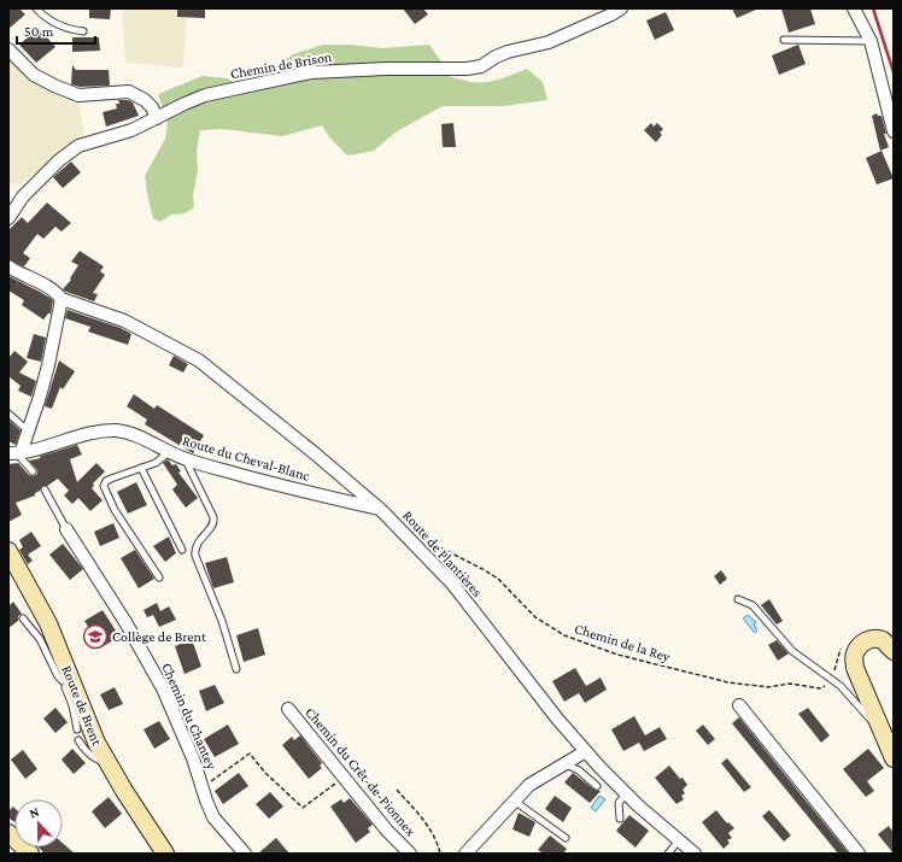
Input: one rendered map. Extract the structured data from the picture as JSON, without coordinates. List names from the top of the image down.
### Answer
{
  "streets": {
    "main road": ["Route de Brent"],
    "street": [
      "Chemin de Brison",
      "Route du Cheval-Blanc",
      "Route de Plantières",
      "Chemin du Chantey",
      "Chemin du Crêt-de-Pionnex"
    ],
    "path": ["Chemin de la Rey"]
  },
  "crossings": [
    ["Route du Cheval-Blanc", "Route de Plantières"]
  ],
  "places": {
    "school or university": ["Collège de Brent"]
  },
  "scale_bar": "50 m",
  "north": "top"
}
